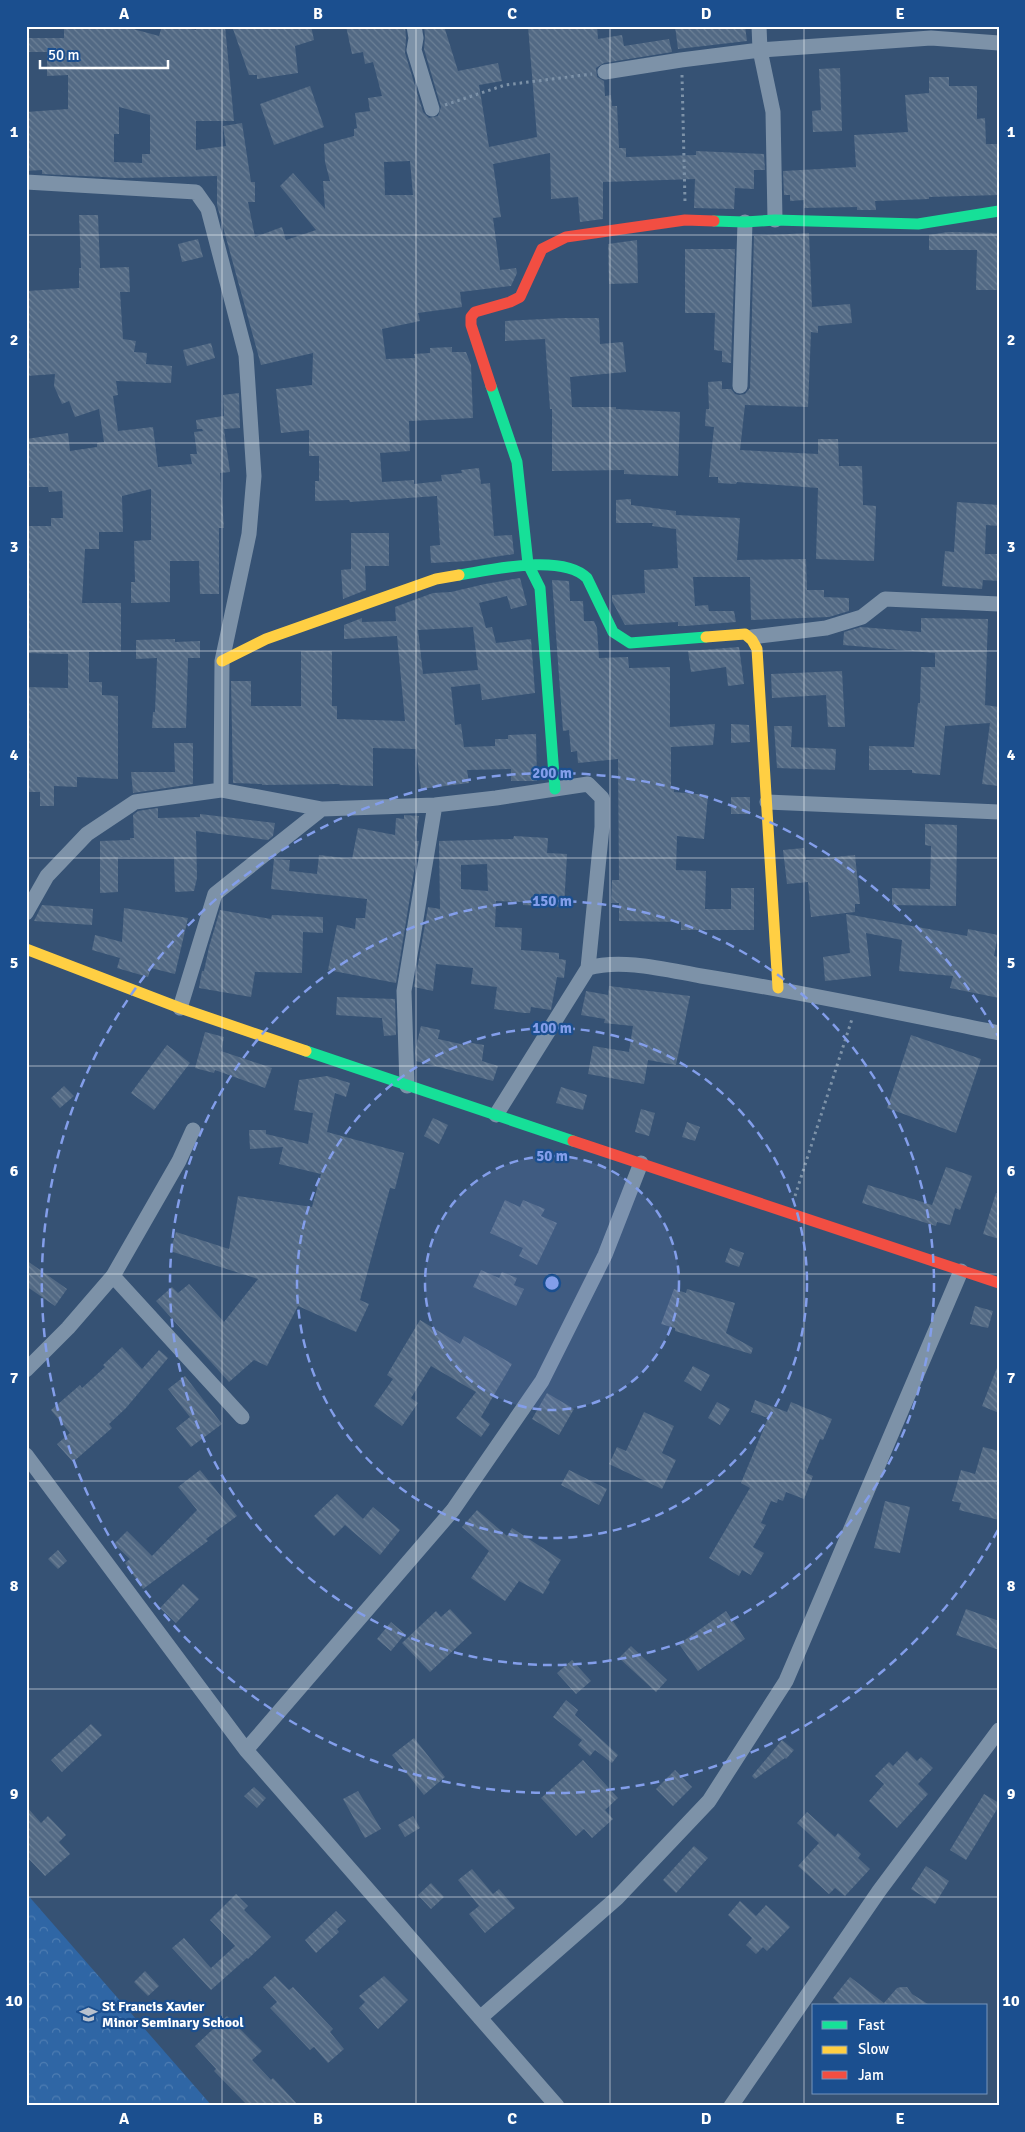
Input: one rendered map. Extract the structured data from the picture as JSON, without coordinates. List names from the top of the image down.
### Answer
{
  "places": {
    "school or university": ["St Francis Xavier Minor Seminary School"]
  },
  "legend": ["Fast", "Slow", "Jam"],
  "scale_bar": "50 m",
  "grid": {
    "columns": [
      "A",
      "B",
      "C",
      "D",
      "E"
    ],
    "rows": [
      "1",
      "2",
      "3",
      "4",
      "5",
      "6",
      "7",
      "8",
      "9",
      "10"
    ]
  },
  "rings": [
    "200 m",
    "150 m",
    "100 m",
    "50 m"
  ]
}
